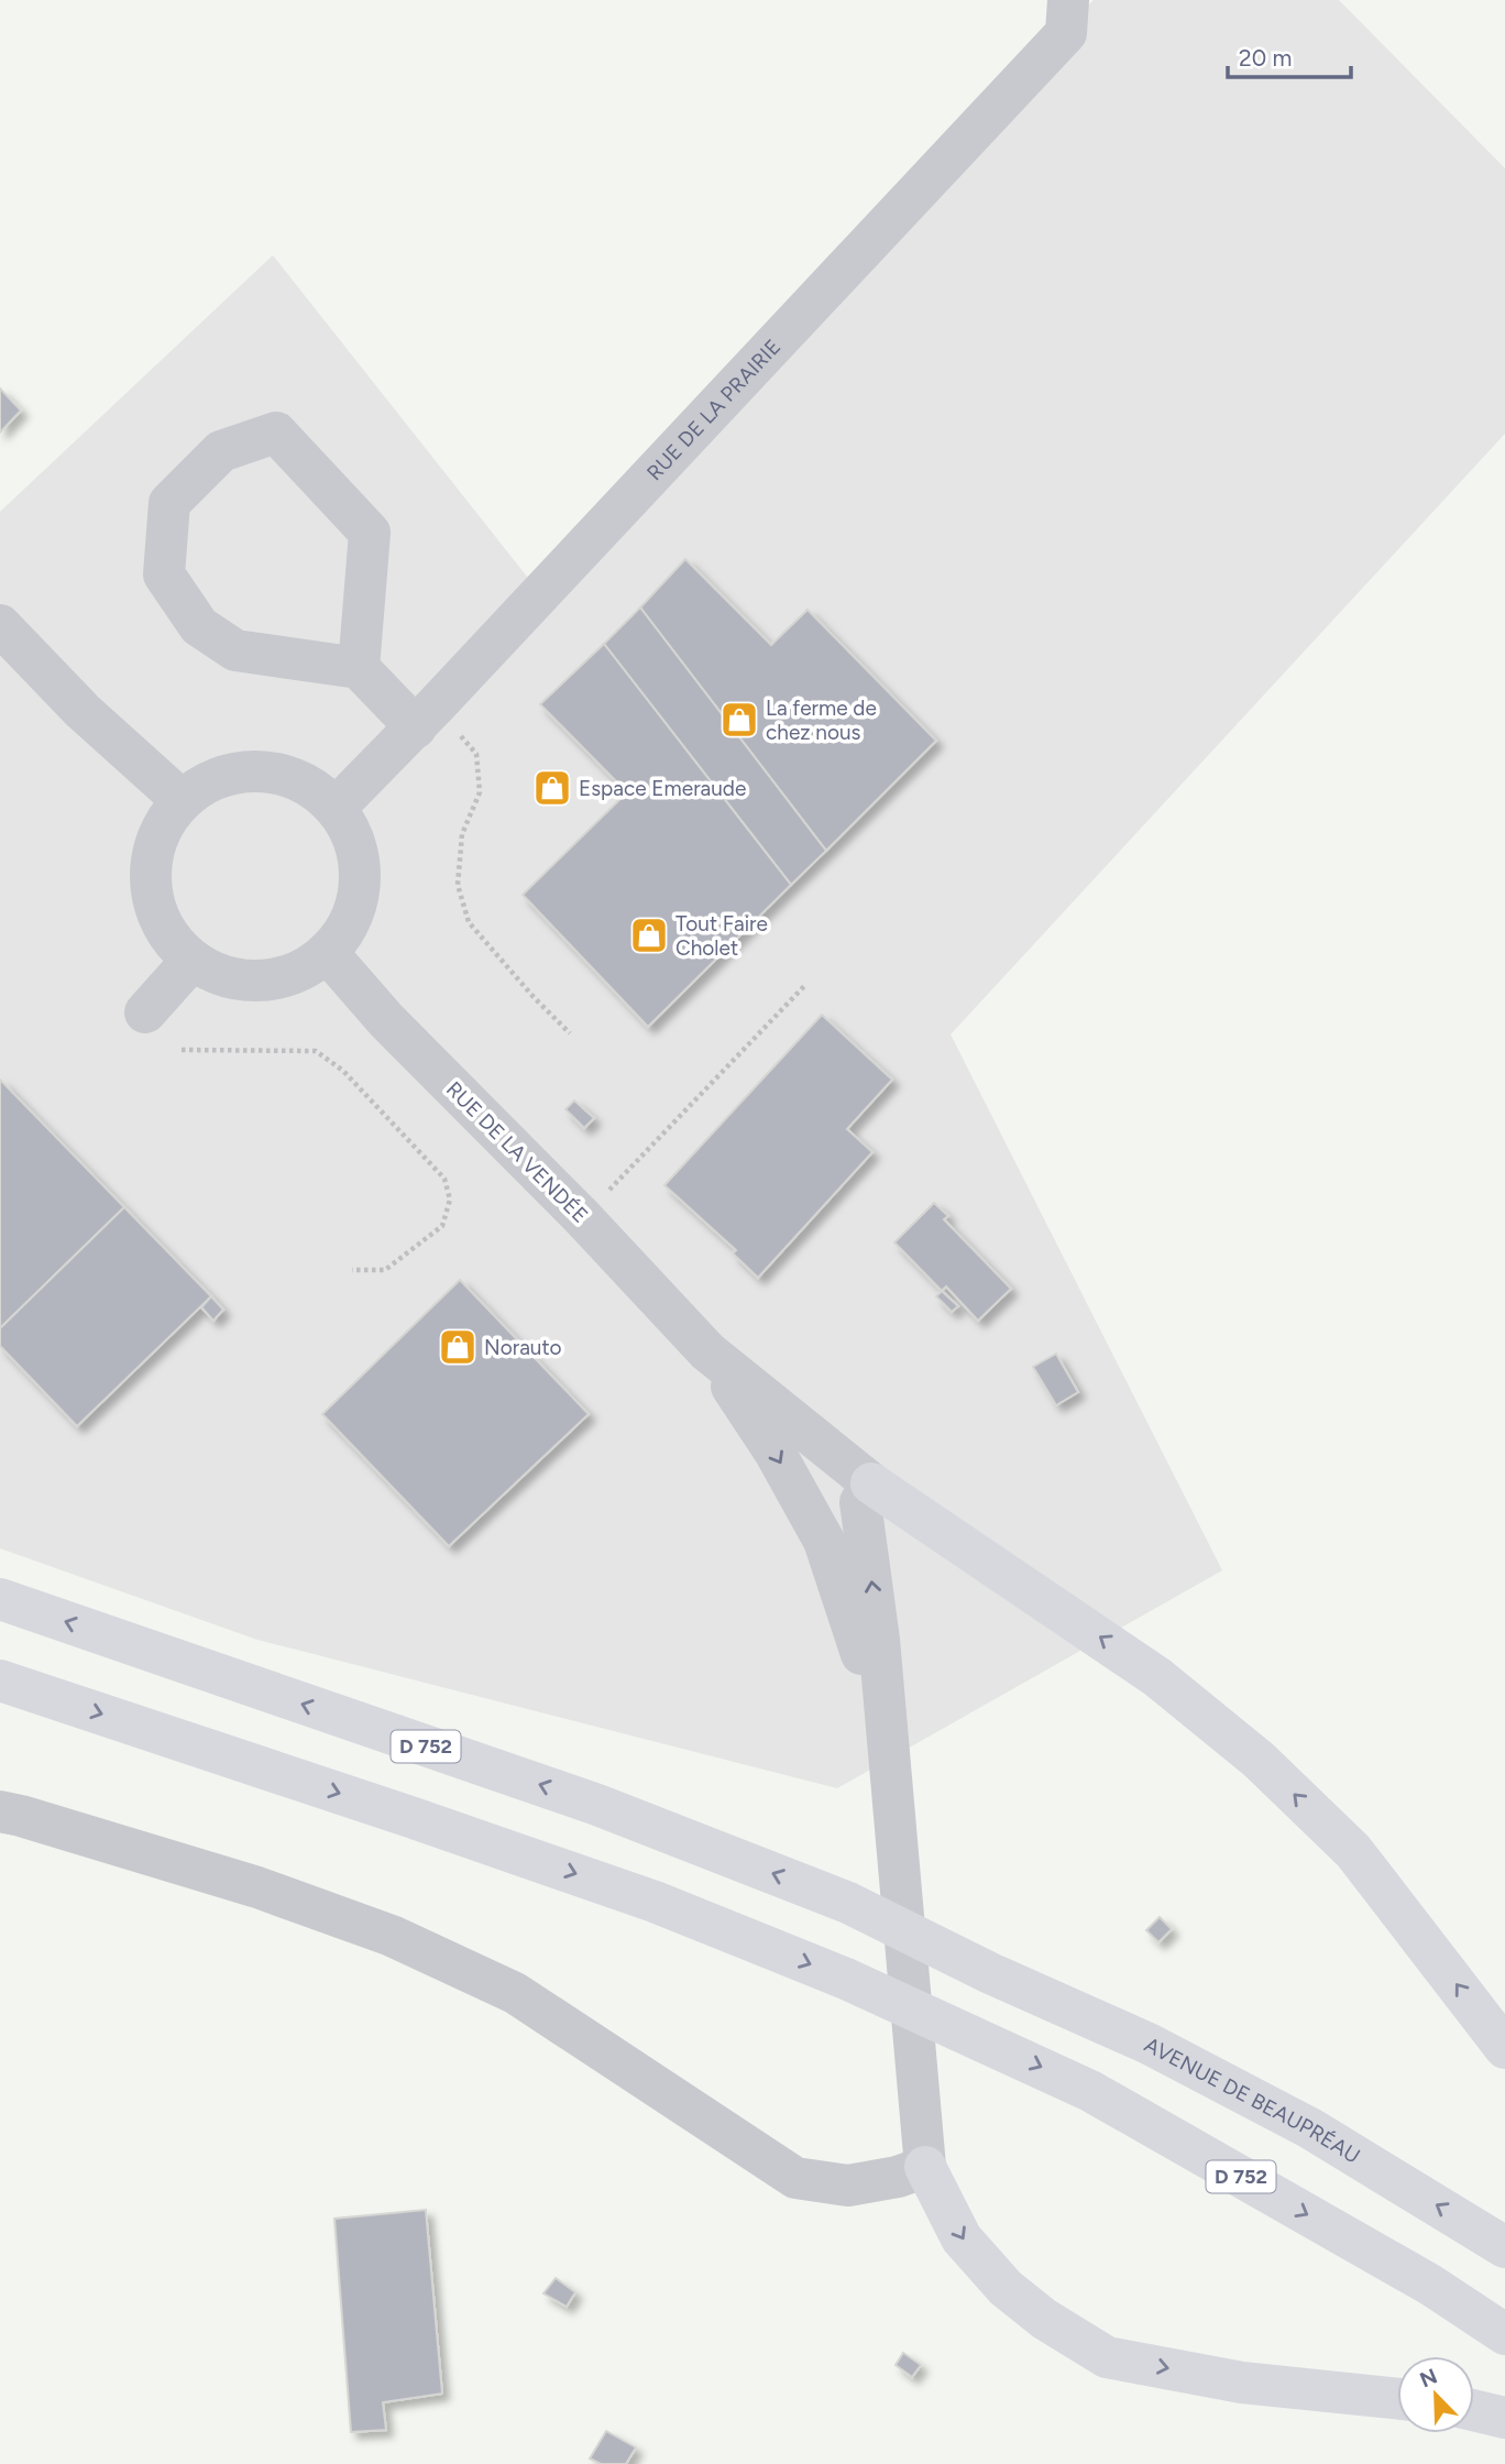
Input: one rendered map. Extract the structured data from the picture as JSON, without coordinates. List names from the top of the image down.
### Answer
{
  "streets": {
    "highway": ["D 752", "AVENUE DE BEAUPRÉAU"],
    "street": ["RUE DE LA PRAIRIE", "RUE DE LA VENDÉE"]
  },
  "crossings": [
    ["RUE DE LA PRAIRIE", "RUE DE LA VENDÉE"]
  ],
  "places": {
    "shop": [
      "La ferme de chez nous",
      "Espace Emeraude",
      "Tout Faire Cholet",
      "Norauto"
    ]
  },
  "scale_bar": "20 m",
  "north": "top left"
}
